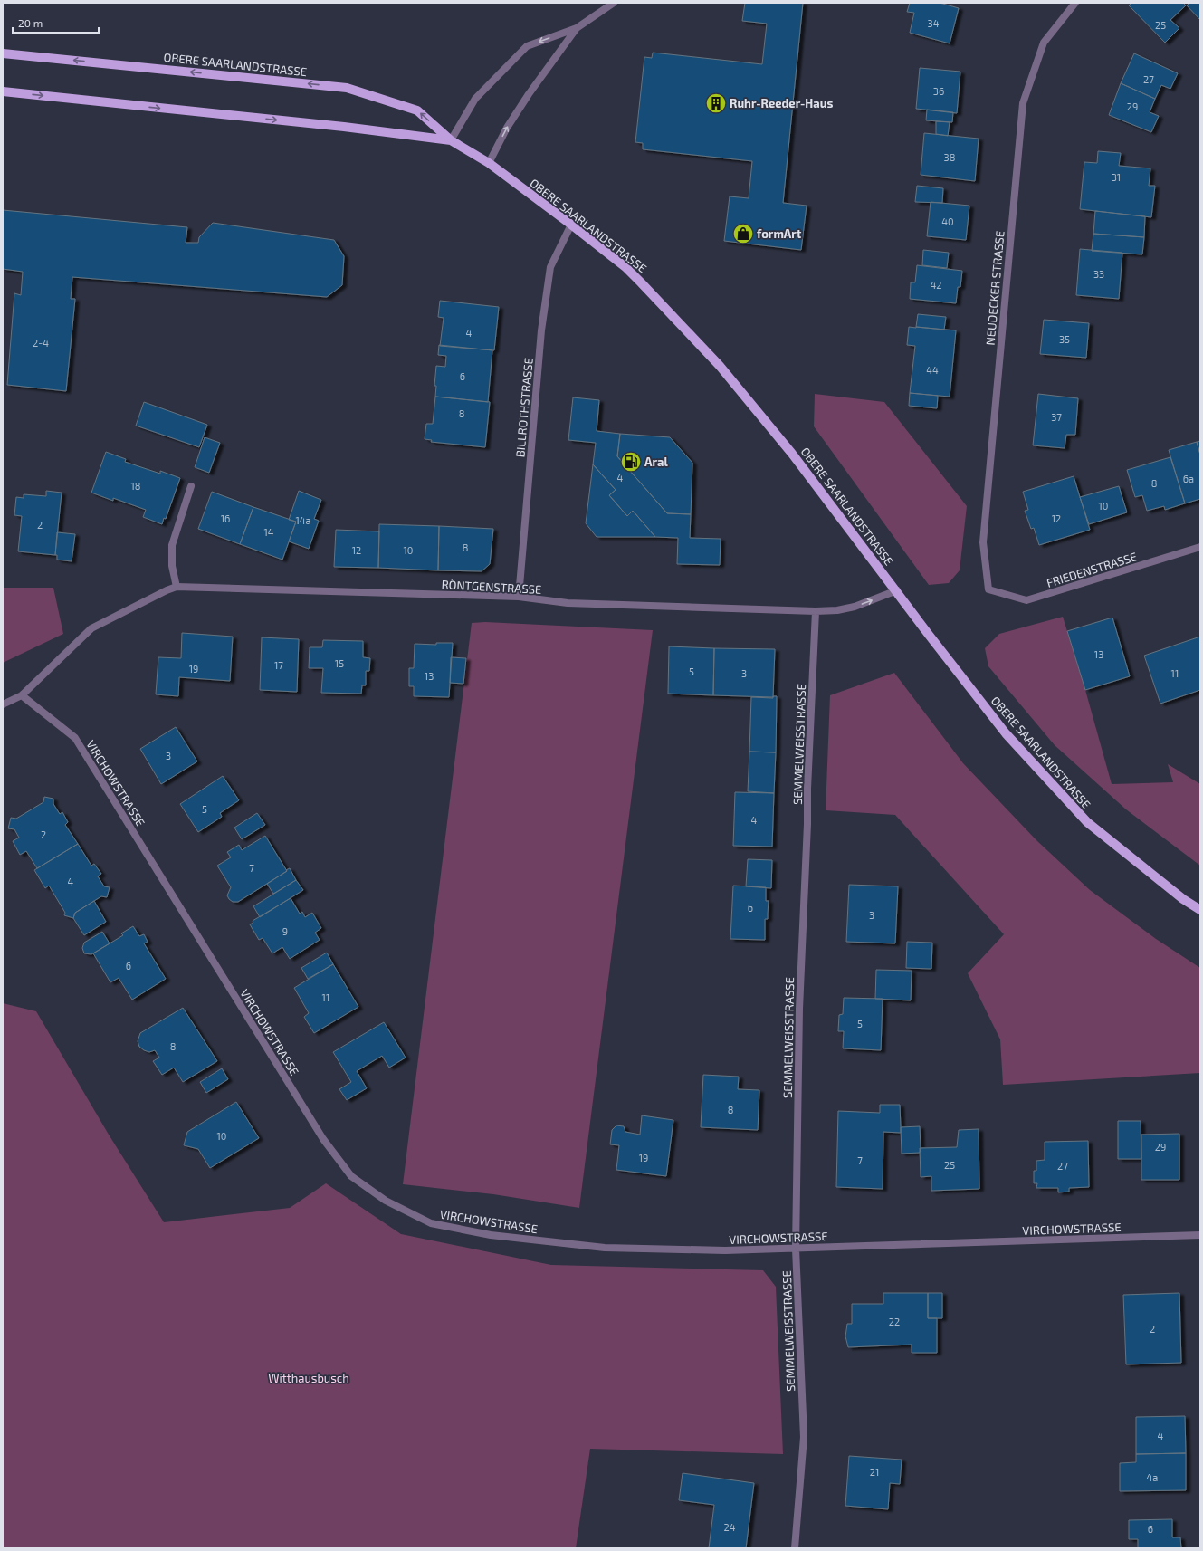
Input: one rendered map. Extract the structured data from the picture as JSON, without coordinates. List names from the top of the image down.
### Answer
{
  "streets": {
    "main road": ["OBERE SAARLANDSTRASSE"],
    "street": [
      "NEUDECKER STRASSE",
      "BILLROTHSTRASSE",
      "FRIEDENSTRASSE",
      "RÖNTGENSTRASSE",
      "SEMMELWEISSTRASSE",
      "VIRCHOWSTRASSE"
    ]
  },
  "crossings": [
    ["OBERE SAARLANDSTRASSE", "BILLROTHSTRASSE"],
    ["NEUDECKER STRASSE", "FRIEDENSTRASSE"],
    ["BILLROTHSTRASSE", "RÖNTGENSTRASSE"],
    ["RÖNTGENSTRASSE", "SEMMELWEISSTRASSE"],
    ["RÖNTGENSTRASSE", "VIRCHOWSTRASSE"],
    ["SEMMELWEISSTRASSE", "VIRCHOWSTRASSE"]
  ],
  "parks": ["Witthausbusch"],
  "places": {
    "building": ["Ruhr-Reeder-Haus"],
    "shop": ["formArt"],
    "fuel station": ["Aral"]
  },
  "house_numbers": [
    "34",
    "25",
    "27",
    "36",
    "29",
    "38",
    "31",
    "40",
    "33",
    "42",
    "4",
    "35",
    "2-4",
    "44",
    "6",
    "8",
    "37",
    "4",
    "6a",
    "8",
    "18",
    "10",
    "16",
    "12",
    "14a",
    "2",
    "14",
    "8",
    "12",
    "10",
    "13",
    "15",
    "17",
    "19",
    "5",
    "3",
    "11",
    "13",
    "3",
    "5",
    "4",
    "2",
    "7",
    "4",
    "6",
    "3",
    "9",
    "6",
    "11",
    "5",
    "8",
    "8",
    "10",
    "29",
    "19",
    "7",
    "25",
    "27",
    "22",
    "2",
    "4",
    "21",
    "4a",
    "24",
    "6"
  ],
  "scale_bar": "20 m"
}
